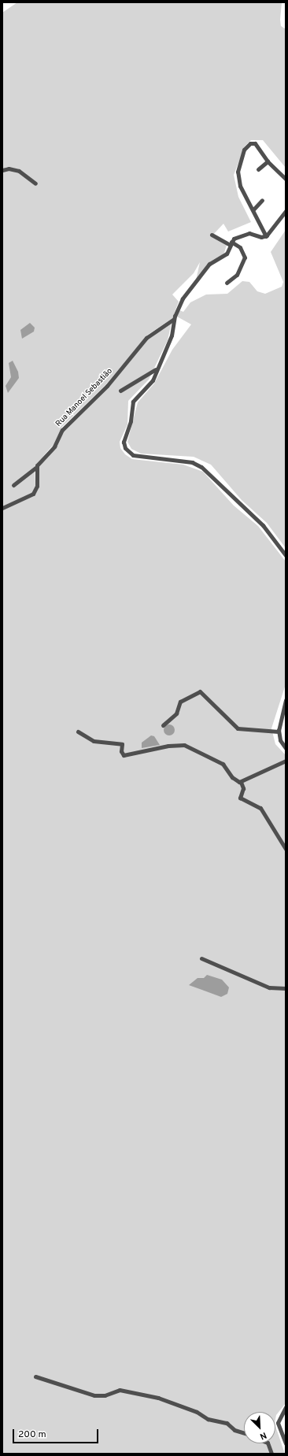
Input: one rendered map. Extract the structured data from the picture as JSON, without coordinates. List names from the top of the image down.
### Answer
{
  "streets": {
    "street": ["Rua Manoel Sebastião"]
  },
  "scale_bar": "200 m",
  "north": "bottom right"
}
